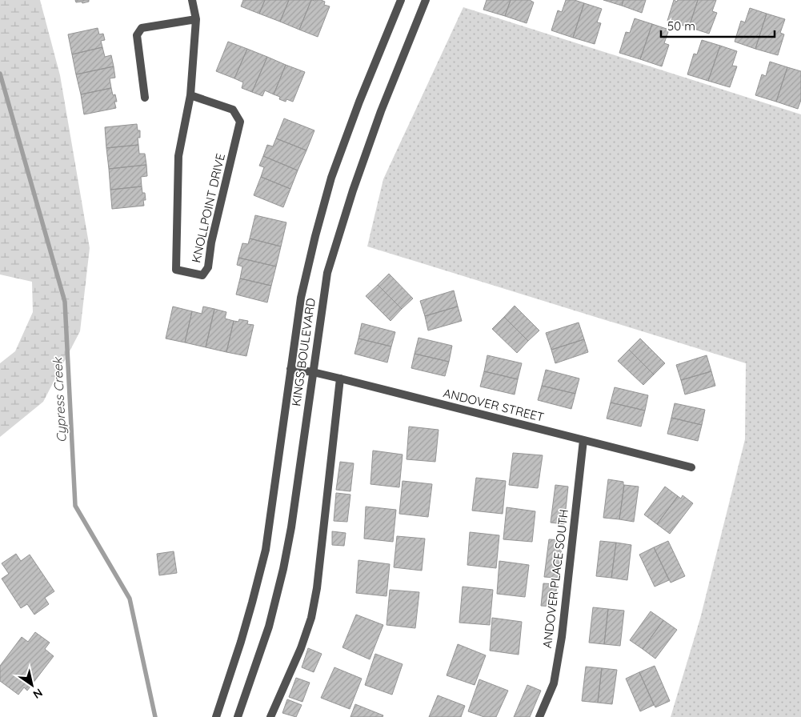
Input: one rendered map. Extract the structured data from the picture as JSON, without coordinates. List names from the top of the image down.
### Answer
{
  "streets": {
    "street": [
      "KNOLLPOINT DRIVE",
      "KINGS BOULEVARD",
      "ANDOVER STREET",
      "ANDOVER PLACE SOUTH"
    ]
  },
  "crossings": [
    ["KINGS BOULEVARD", "ANDOVER STREET"],
    ["ANDOVER STREET", "ANDOVER PLACE SOUTH"]
  ],
  "water": ["Cypress Creek"],
  "scale_bar": "50 m",
  "north": "bottom right"
}
